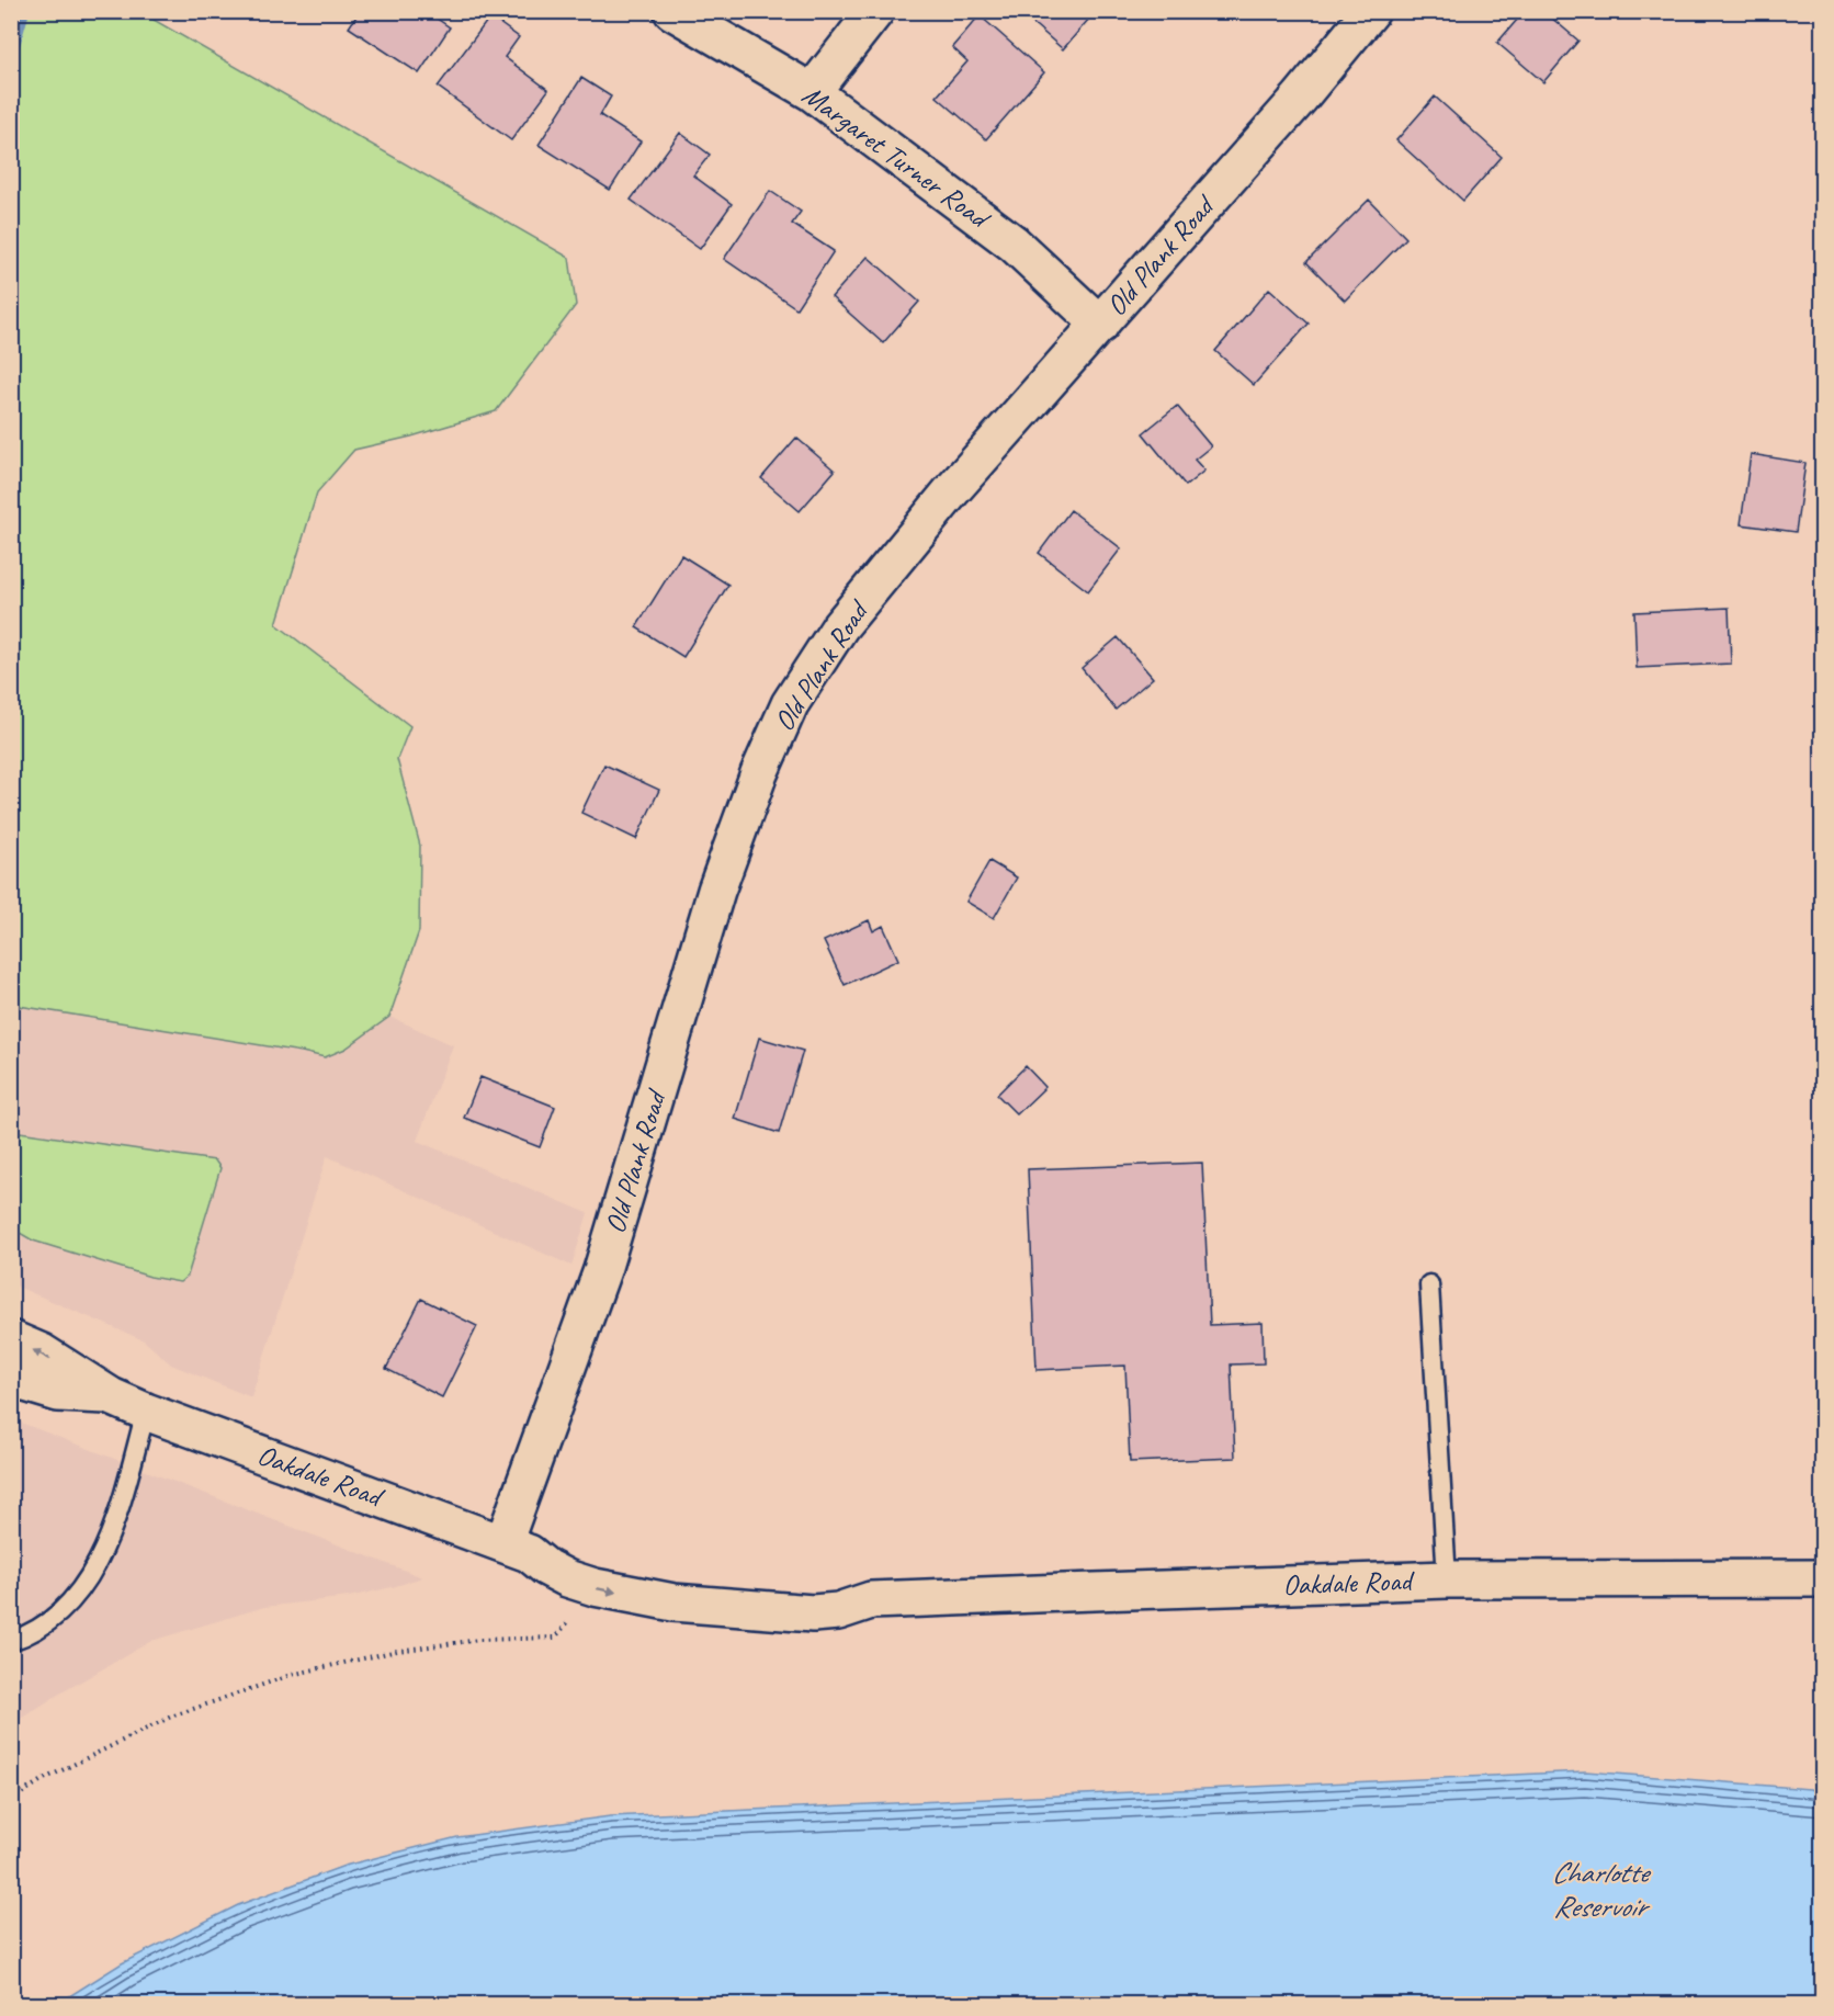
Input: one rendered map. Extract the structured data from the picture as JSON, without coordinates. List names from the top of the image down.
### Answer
{
  "streets": {
    "street": ["Margaret Turner Road", "Old Plank Road", "Oakdale Road"]
  },
  "crossings": [
    ["Margaret Turner Road", "Old Plank Road"],
    ["Old Plank Road", "Oakdale Road"]
  ],
  "water": ["Charlotte Reservoir"]
}
